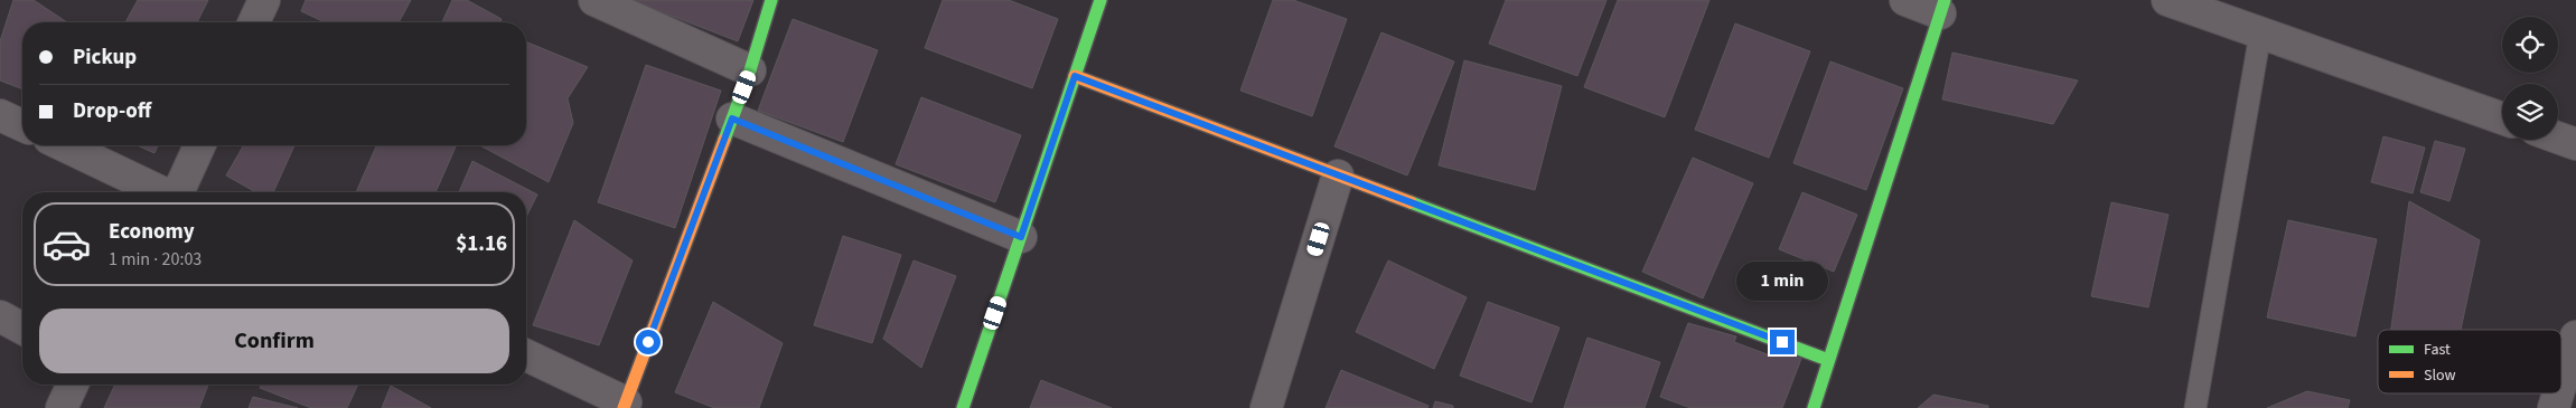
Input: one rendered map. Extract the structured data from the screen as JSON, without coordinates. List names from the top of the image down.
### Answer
{
  "legend": ["Fast", "Slow"],
  "page": {
    "banner": ["Pickup", "Drop-off"],
    "list": [
      {
        "name": "Economy",
        "note": "1 min · 20:03",
        "value": "$1.16"
      }
    ],
    "bubble": "1 min",
    "buttons": "Confirm"
  }
}
